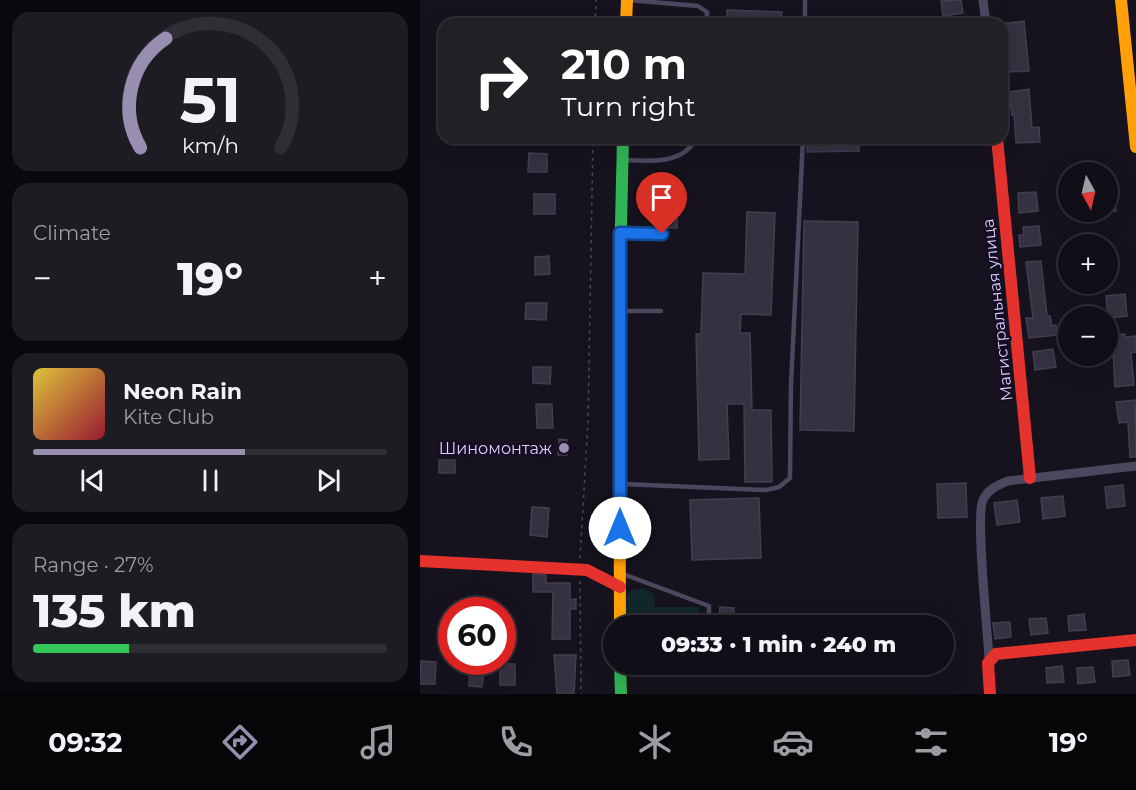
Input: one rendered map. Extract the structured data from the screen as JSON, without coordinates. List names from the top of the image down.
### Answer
{
  "streets": {
    "street": ["Магистральная улица"]
  },
  "places": ["Шиномонтаж"],
  "north": "bottom",
  "page": {
    "turn": ["210 m", "Turn right"],
    "map_buttons": ["+", "−"],
    "tile": [
      "Climate",
      ["Range · 27%", "135 km"]
    ],
    "heat": ["−", "19°", "+"],
    "song": ["Neon Rain", "Kite Club"],
    "limit": "60",
    "trip": "09:33 · 1 min · 240 m",
    "tabs": ["09:32", "19°"],
    "gauge": ["51", "km/h"]
  }
}
